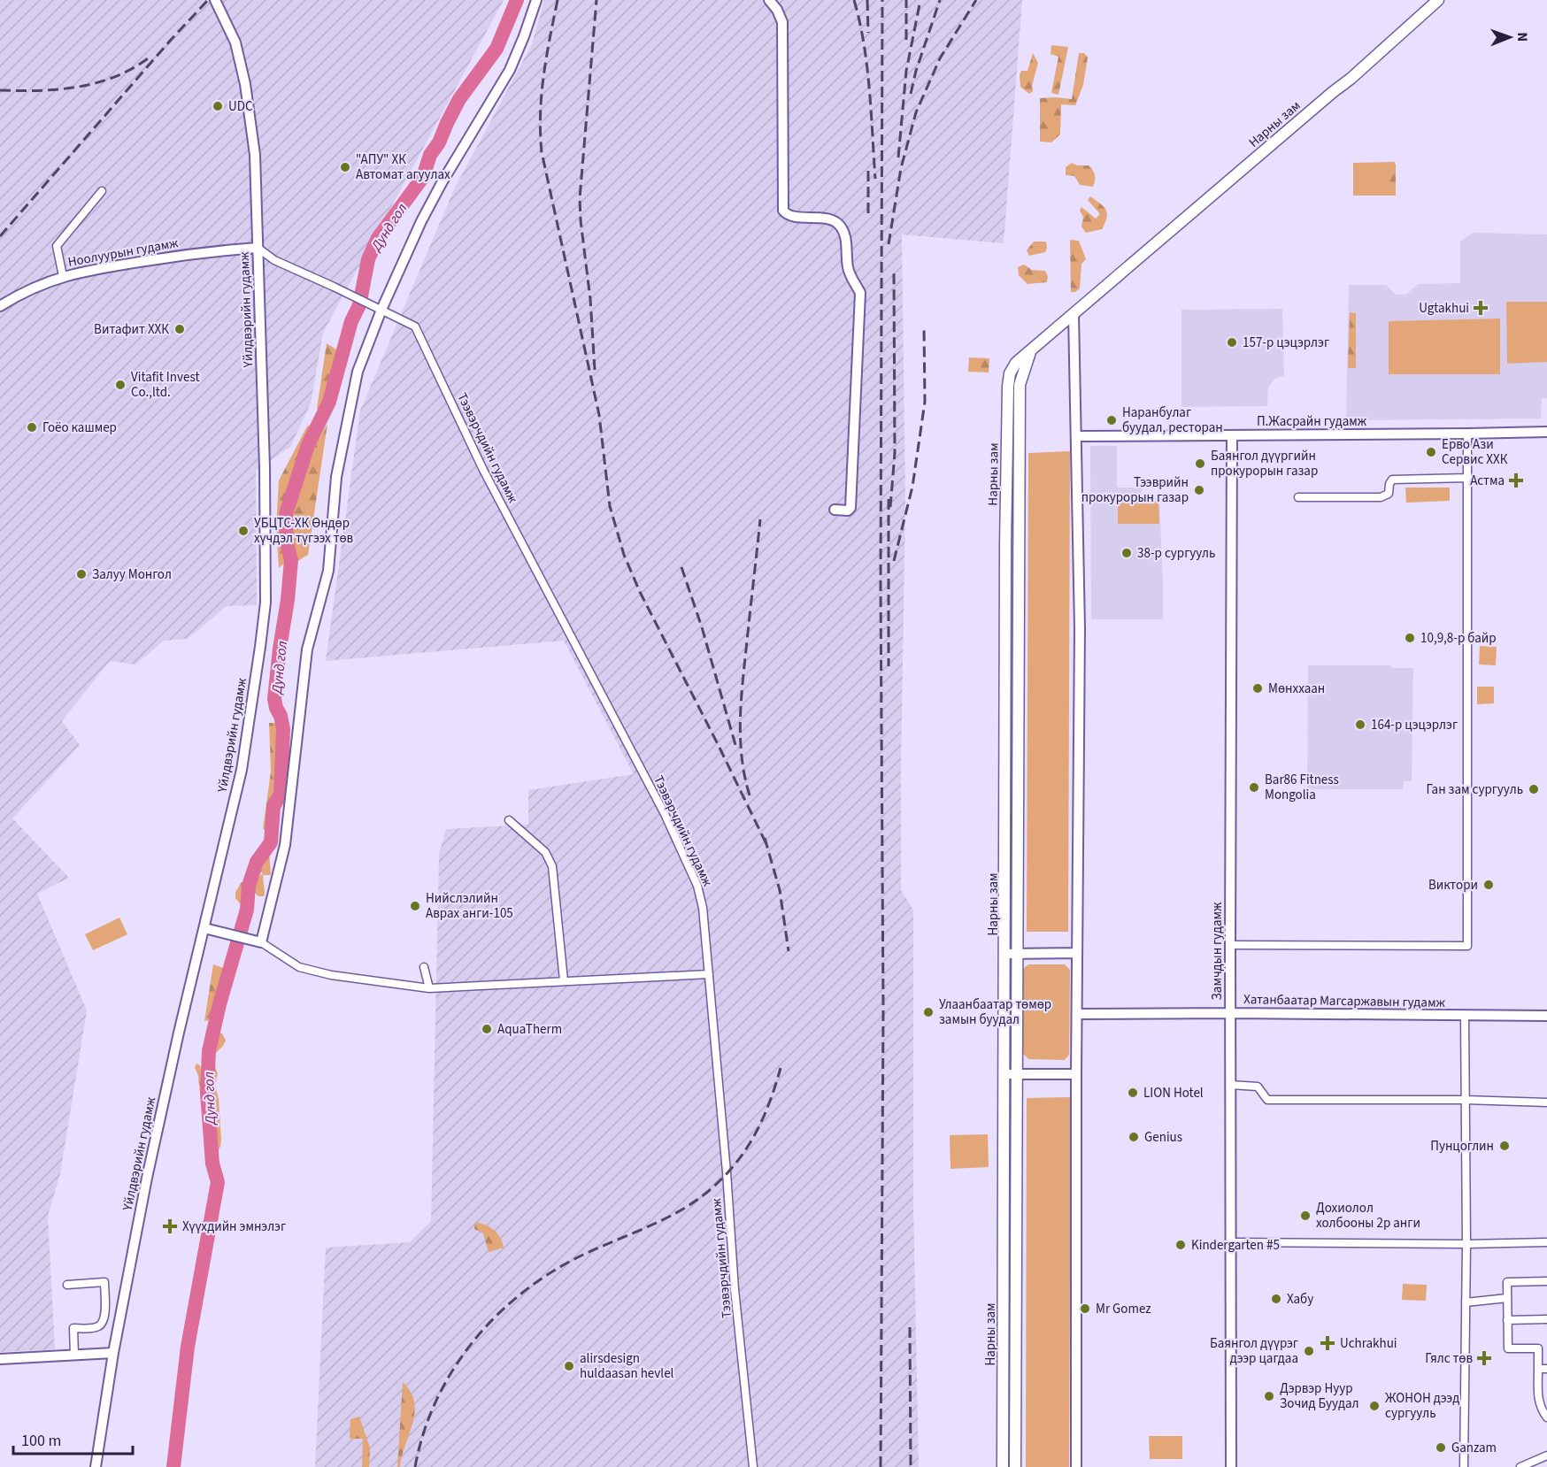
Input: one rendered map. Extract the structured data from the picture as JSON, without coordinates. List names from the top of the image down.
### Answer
{
  "streets": {
    "main road": ["Нарны зам"],
    "street": [
      "Ноолуурын гудамж",
      "Yйлдвэрийн гудамж",
      "П.Жасрайн гудамж",
      "Тээвэрчдийн гудамж",
      "Замчдын гудамж",
      "Хатанбаатар Магсаржавын гудамж"
    ]
  },
  "crossings": [
    ["Ноолуурын гудамж", "Yйлдвэрийн гудамж"],
    ["Ноолуурын гудамж", "Тээвэрчдийн гудамж"],
    ["Yйлдвэрийн гудамж", "Тээвэрчдийн гудамж"],
    ["П.Жасрайн гудамж", "Замчдын гудамж"],
    ["Замчдын гудамж", "Хатанбаатар Магсаржавын гудамж"]
  ],
  "water": ["Дунд гол"],
  "places": {
    "other": [
      "UDC",
      "\"АПУ\" ХК Автомат агуулах",
      "Витафит ХХК",
      "157-р цэцэрлэг",
      "Vitafit Invest Co.,ltd.",
      "Наранбулаг буудал, ресторан",
      "Гоёо кашмер",
      "Ерво Ази Сервис ХХК",
      "Баянгол дүүргийн прокурорын газар",
      "Тээврийн прокурорын газар",
      "УБЦТС-ХК Өндөр хүчдэл түгээх төв",
      "38-р сургууль",
      "Залуу Монгол",
      "10,9,8-р байр",
      "Мөнххаан",
      "164-р цэцэрлэг",
      "Bar86 Fitness Mongolia",
      "Ган зам сургууль",
      "Виктори",
      "Нийслэлийн Аврах анги-105",
      "Улаанбаатар төмөр замын буудал",
      "AquaTherm",
      "LION Hotel",
      "Genius",
      "Пунцоглин",
      "Дохиолол холбооны 2р анги",
      "Kindergarten #5",
      "Хабу",
      "Mr Gomez",
      "Баянгол дүүрэг дээр цагдаа",
      "alirsdesign huldaasan hevlel",
      "Дэрвэр Нуур Зочид Буудал",
      "ЖОНОН дээд сургууль",
      "Ganzam"
    ],
    "health": [
      "Ugtakhui",
      "Астма",
      "Хүүхдийн эмнэлэг",
      "Uchrakhui",
      "Гялс төв"
    ]
  },
  "scale_bar": "100 m",
  "north": "right"
}
